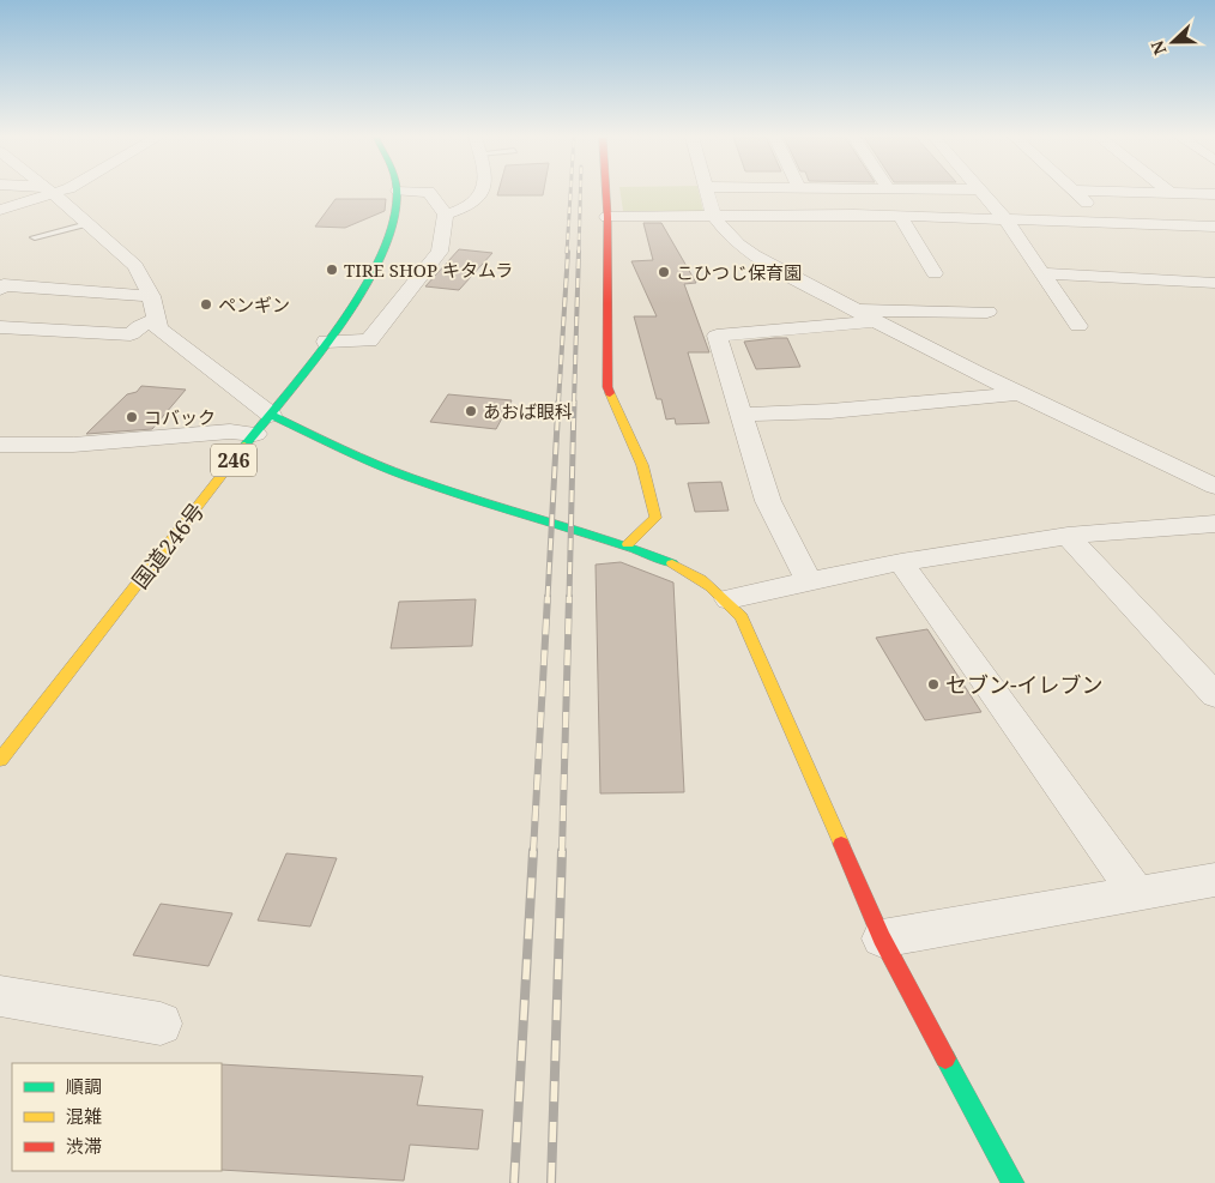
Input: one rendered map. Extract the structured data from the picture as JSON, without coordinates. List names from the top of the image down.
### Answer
{
  "streets": {
    "main road": ["246", "国道246号"]
  },
  "places": [
    "TIRE SHOP キタムラ",
    "こひつじ保育園",
    "ペンギン",
    "あおば眼科",
    "コバック",
    "セブン-イレブン"
  ],
  "legend": ["順調", "混雑", "渋滞"],
  "north": "left"
}
